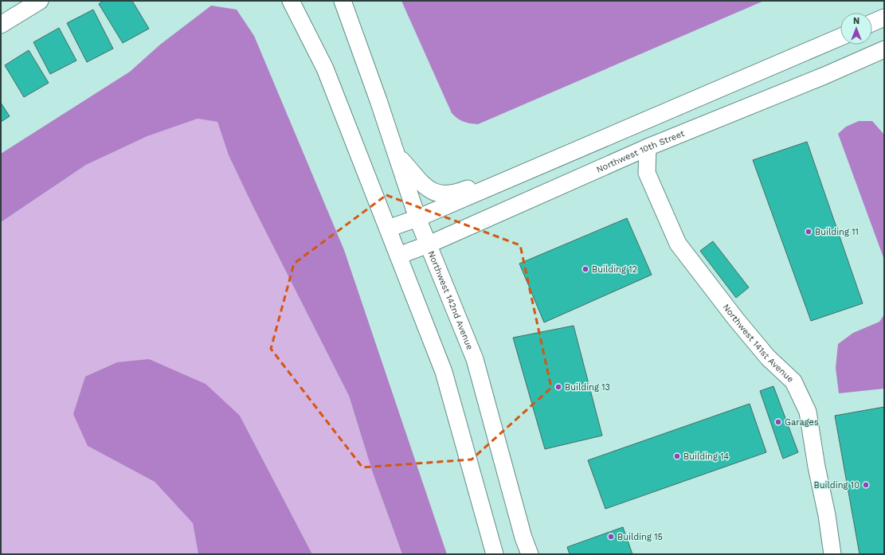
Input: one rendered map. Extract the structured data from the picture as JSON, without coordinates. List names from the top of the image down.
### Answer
{
  "streets": {
    "street": ["Northwest 10th Street", "Northwest 142nd Avenue", "Northwest 141st Avenue"]
  },
  "crossings": [
    ["Northwest 10th Street", "Northwest 142nd Avenue"],
    ["Northwest 10th Street", "Northwest 141st Avenue"]
  ],
  "places": [
    "Building 11",
    "Building 12",
    "Building 13",
    "Garages",
    "Building 14",
    "Building 10",
    "Building 15"
  ],
  "north": "top"
}
